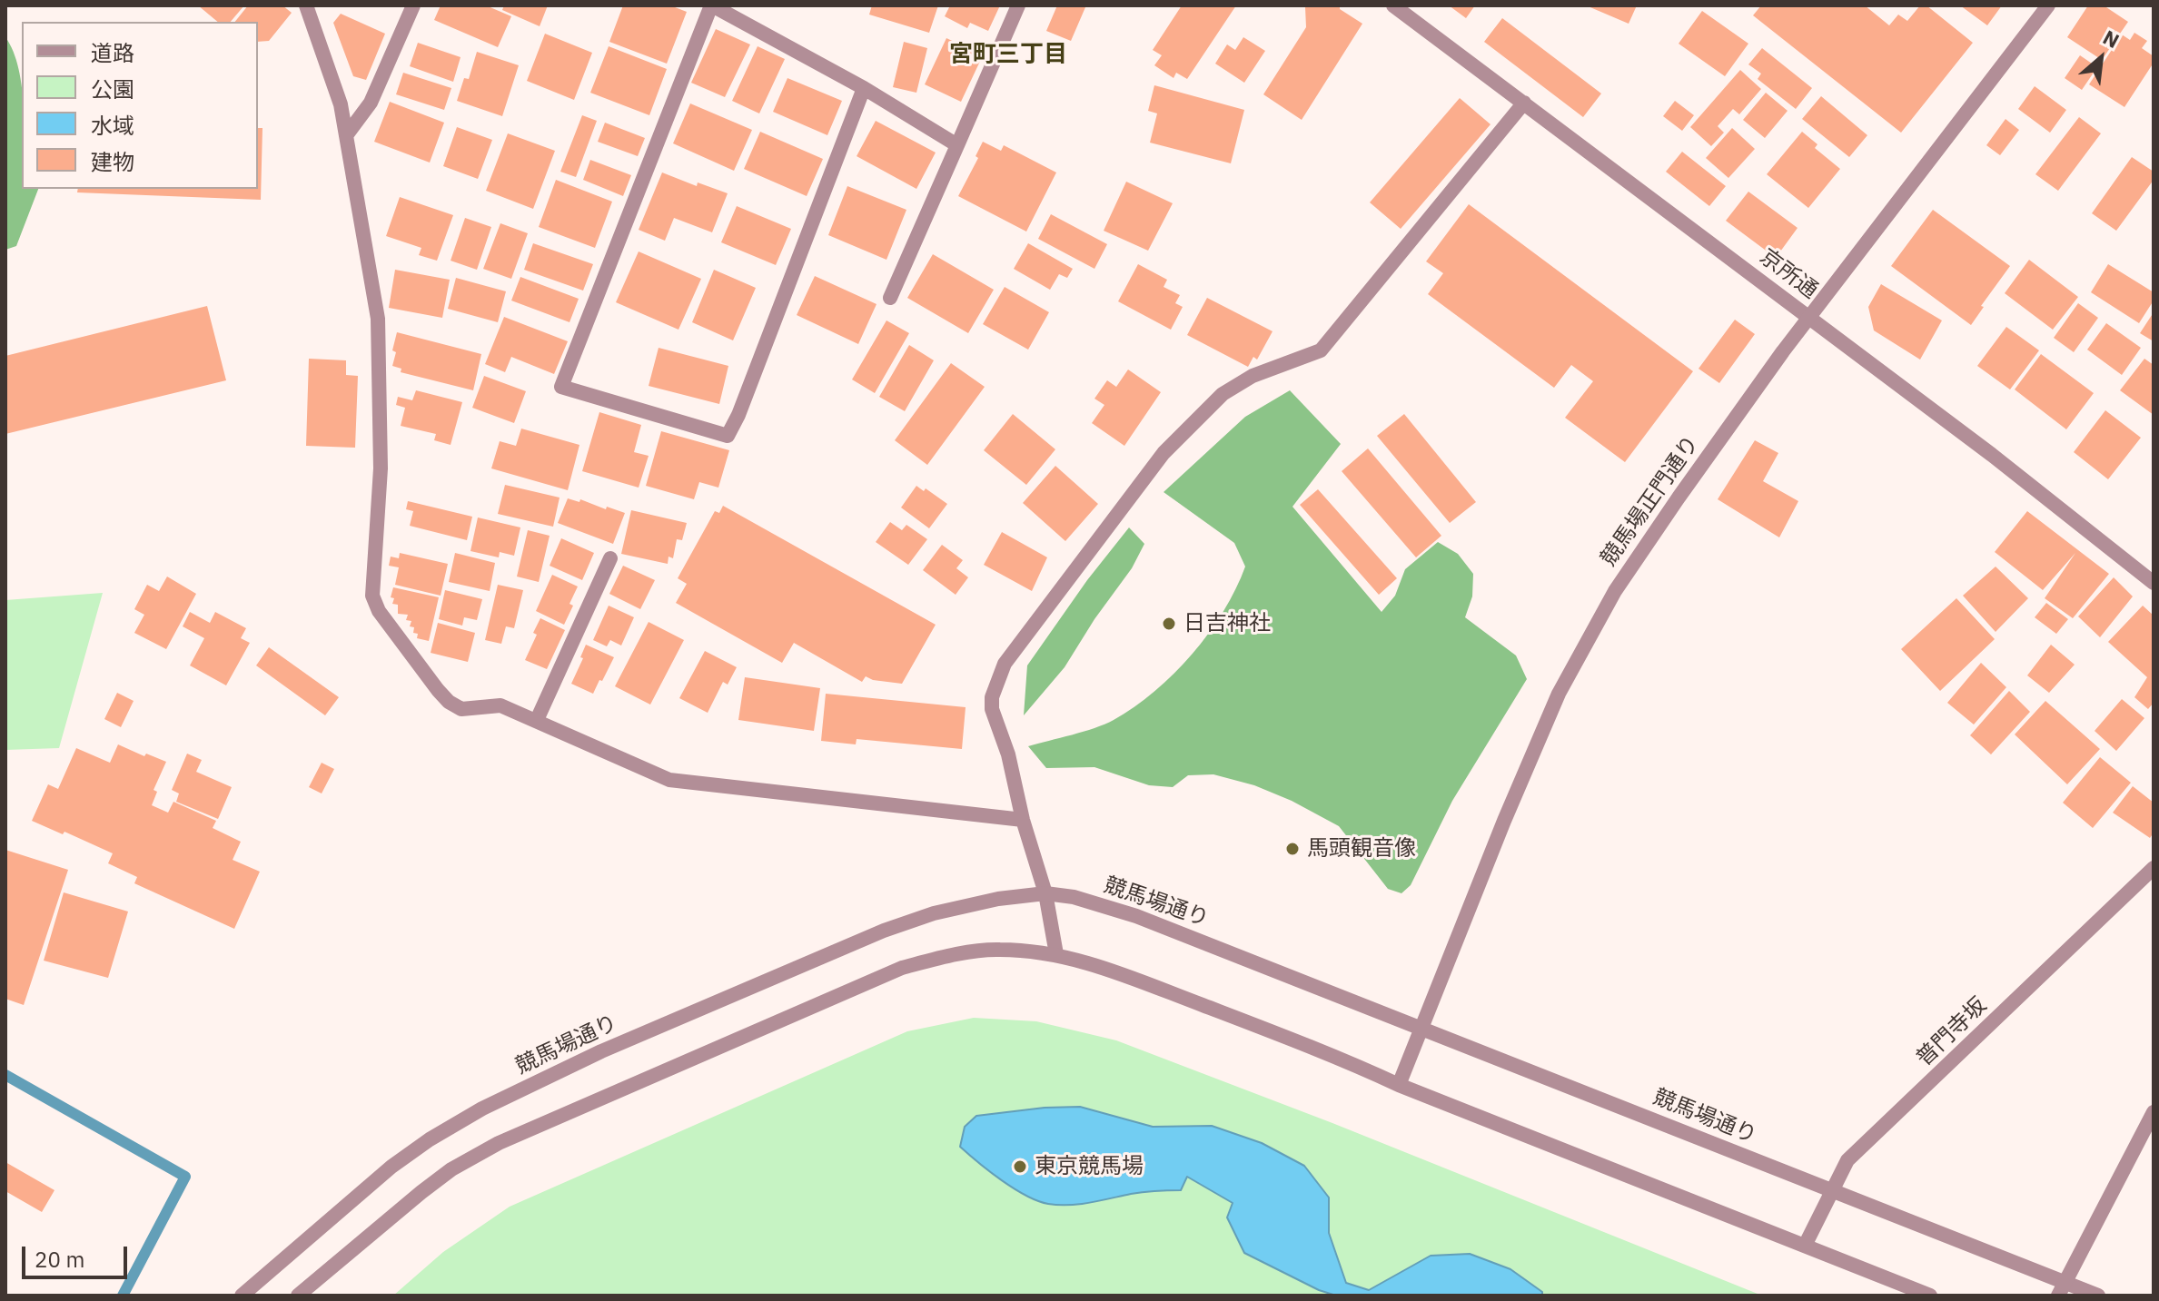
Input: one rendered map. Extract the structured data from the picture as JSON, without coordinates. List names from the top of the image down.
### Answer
{
  "streets": {
    "street": [
      "京所通",
      "競馬場正門通り",
      "競馬場通り",
      "普門寺坂"
    ]
  },
  "crossings": [
    ["京所通", "競馬場正門通り"],
    ["競馬場正門通り", "競馬場通り"],
    ["競馬場通り", "普門寺坂"]
  ],
  "districts": ["宮町三丁目"],
  "places": ["日吉神社", "馬頭観音像", "東京競馬場"],
  "legend": [
    "道路",
    "公園",
    "水域",
    "建物"
  ],
  "scale_bar": "20 m",
  "north": "top right"
}
